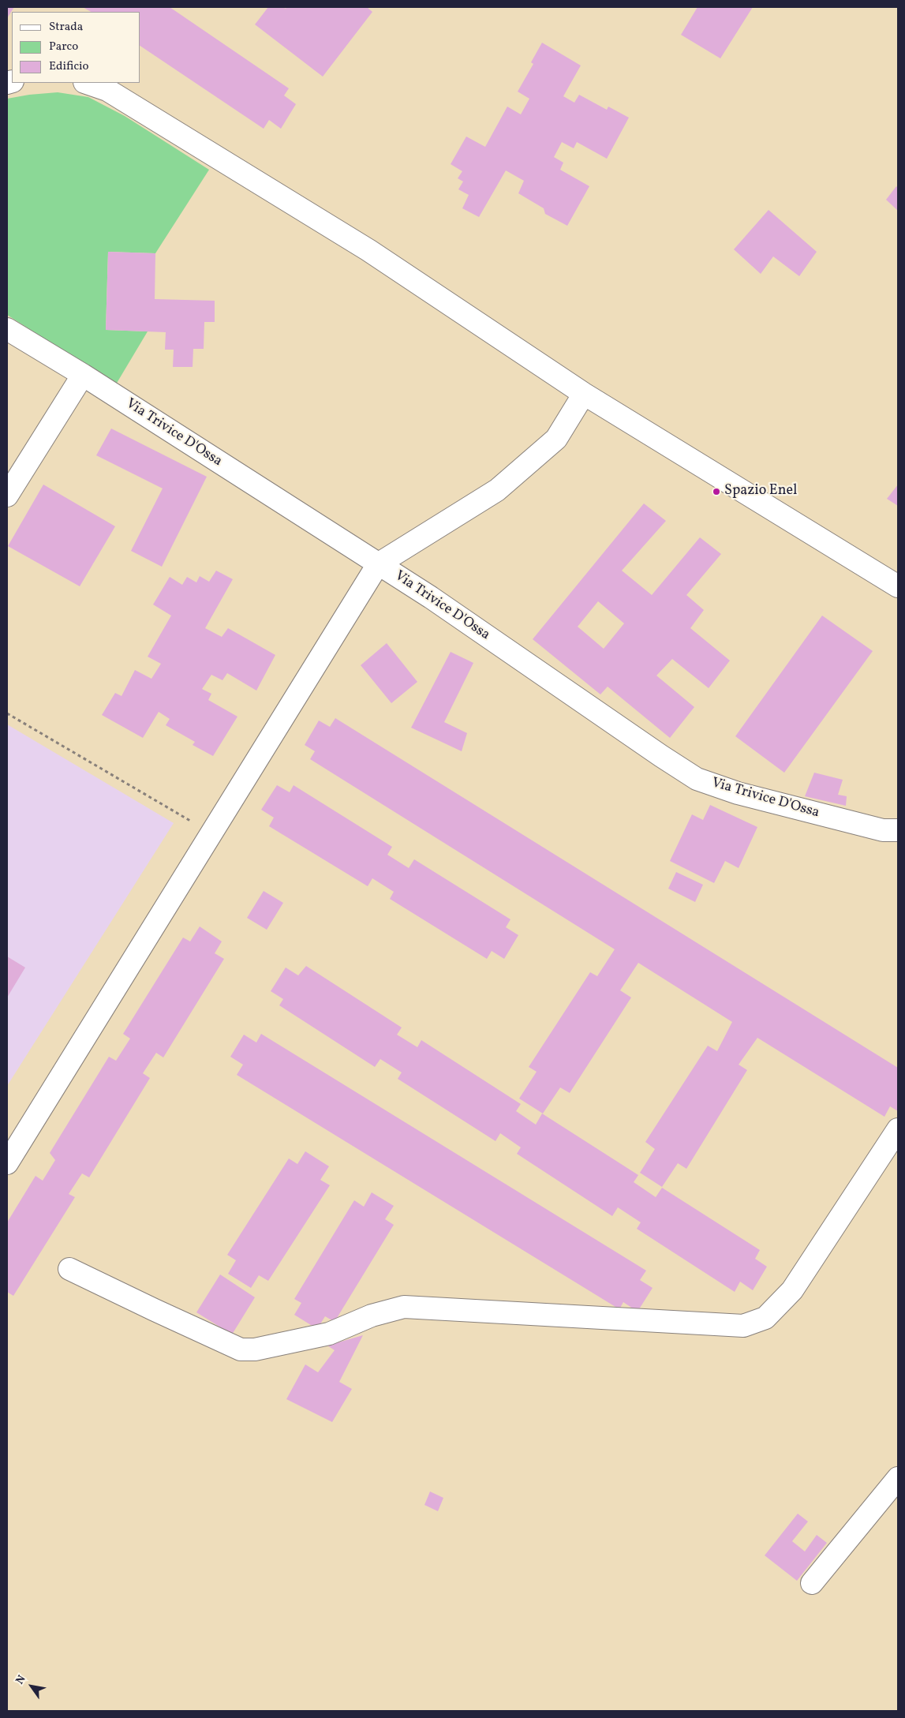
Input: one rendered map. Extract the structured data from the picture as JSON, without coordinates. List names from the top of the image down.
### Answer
{
  "streets": {
    "street": ["Via Trivice D'Ossa"]
  },
  "places": ["Spazio Enel"],
  "legend": ["Strada", "Parco", "Edificio"],
  "north": "top left"
}
